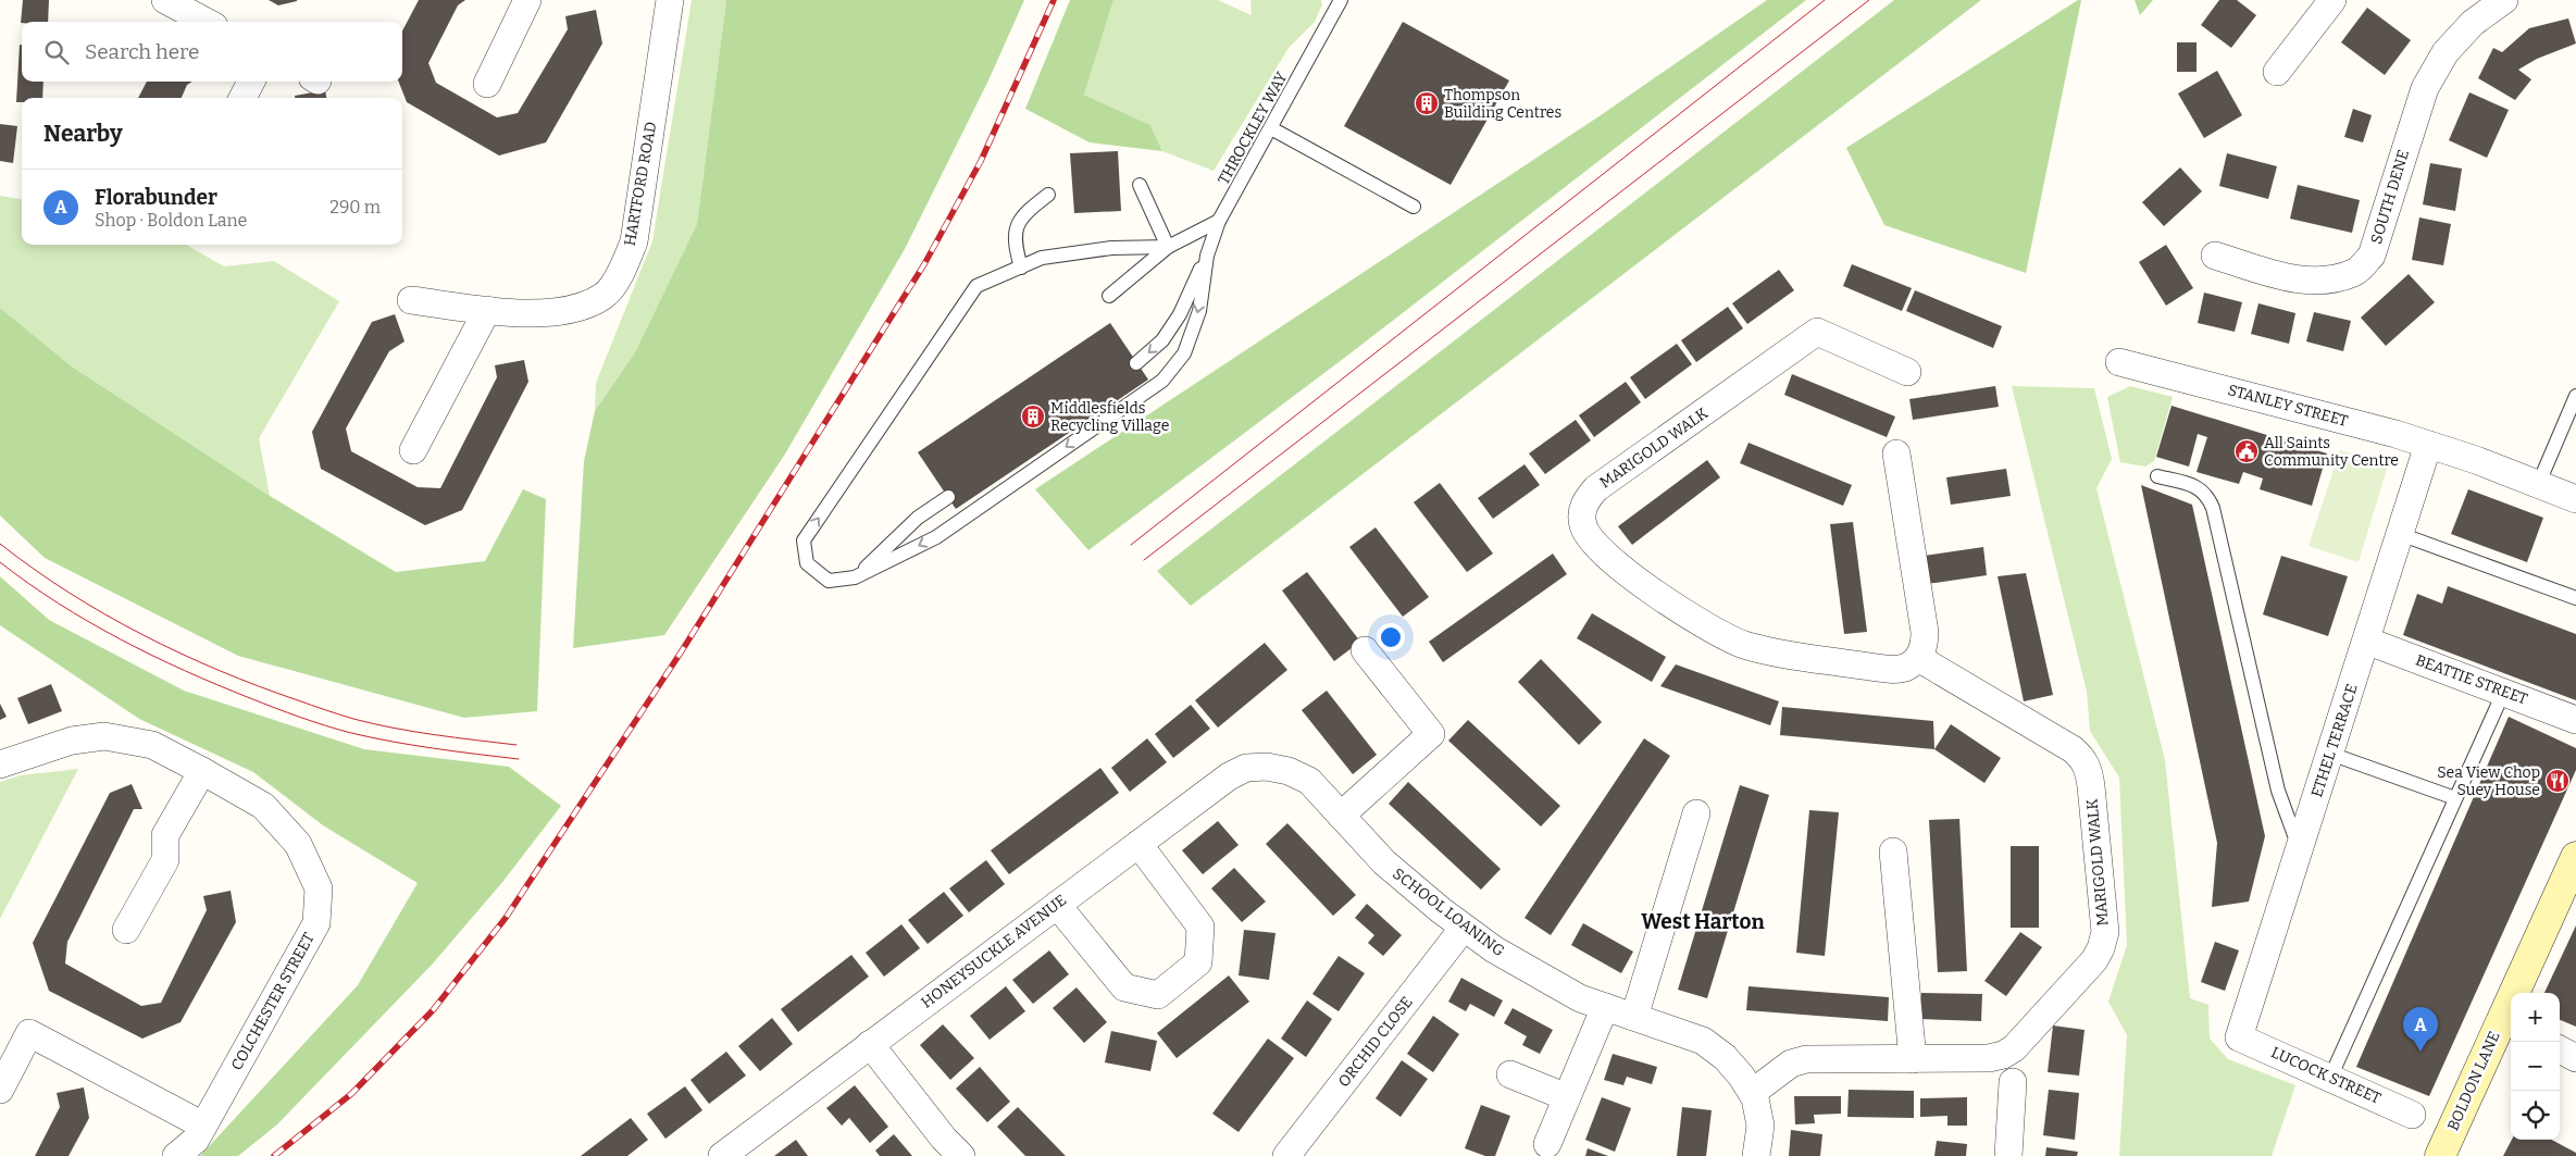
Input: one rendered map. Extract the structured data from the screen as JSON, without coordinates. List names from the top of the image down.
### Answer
{
  "streets": {
    "main road": ["BOLDON LANE"],
    "street": [
      "HARTFORD ROAD",
      "SOUTH DENE",
      "STANLEY STREET",
      "MARIGOLD WALK",
      "BEATTIE STREET",
      "ETHEL TERRACE",
      "SCHOOL LOANING",
      "HONEYSUCKLE AVENUE",
      "COLCHESTER STREET",
      "ORCHID CLOSE",
      "LUCOCK STREET"
    ],
    "lane": ["THROCKLEY WAY"]
  },
  "crossings": [
    ["STANLEY STREET", "ETHEL TERRACE"],
    ["MARIGOLD WALK", "SCHOOL LOANING"],
    ["BEATTIE STREET", "ETHEL TERRACE"],
    ["ETHEL TERRACE", "LUCOCK STREET"],
    ["SCHOOL LOANING", "HONEYSUCKLE AVENUE"],
    ["SCHOOL LOANING", "ORCHID CLOSE"]
  ],
  "districts": ["West Harton"],
  "places": {
    "building": ["Thompson Building Centres", "Middlesfields Recycling Village"],
    "public building": ["All Saints Community Centre"],
    "restaurant": ["Sea View Chop Suey House"]
  },
  "page": {
    "search": "Search here",
    "heading": "Nearby",
    "list": [
      {
        "mark": "A",
        "name": "Florabunder",
        "note": "Shop · Boldon Lane",
        "value": "290 m"
      }
    ],
    "map_buttons": ["+", "−"],
    "pins": "A"
  }
}
